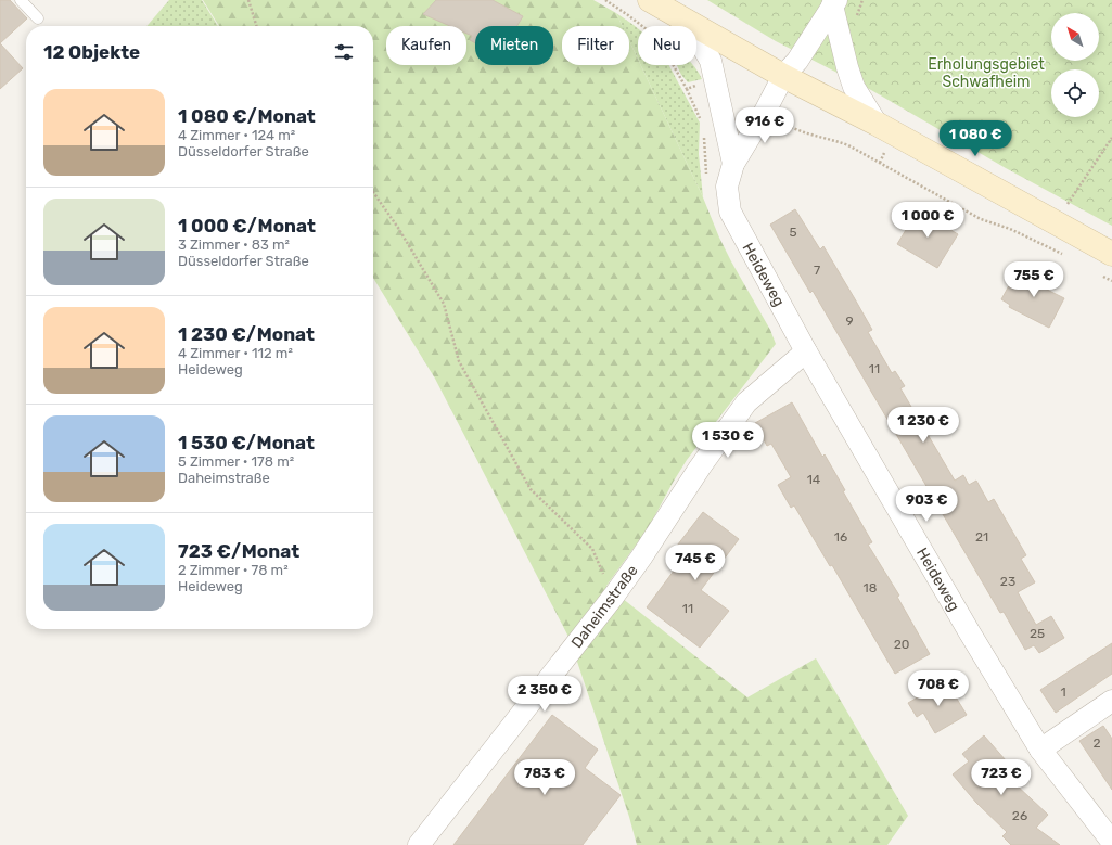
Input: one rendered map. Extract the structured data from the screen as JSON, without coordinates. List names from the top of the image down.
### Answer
{
  "streets": {
    "street": ["Heideweg", "Daheimstraße"]
  },
  "crossings": [
    ["Heideweg", "Daheimstraße"]
  ],
  "parks": ["Erholungsgebiet Schwafheim"],
  "house_numbers": [
    "5",
    "7",
    "9",
    "11",
    "14",
    "16",
    "21",
    "23",
    "18",
    "11",
    "25",
    "20",
    "1",
    "2",
    "26"
  ],
  "north": "top left",
  "page": {
    "chip": [
      "Kaufen",
      "Mieten",
      "Filter",
      "Neu"
    ],
    "heading": "12 Objekte",
    "list": [
      {
        "name": "1 080 €/Monat",
        "note": "4 Zimmer · 124 m² · Düsseldorfer Straße"
      },
      {
        "name": "1 000 €/Monat",
        "note": "3 Zimmer · 83 m² · Düsseldorfer Straße"
      },
      {
        "name": "1 230 €/Monat",
        "note": "4 Zimmer · 112 m² · Heideweg"
      },
      {
        "name": "1 530 €/Monat",
        "note": "5 Zimmer · 178 m² · Daheimstraße"
      },
      {
        "name": "723 €/Monat",
        "note": "2 Zimmer · 78 m² · Heideweg"
      }
    ],
    "price": [
      "916 €",
      "1 080 €",
      "1 000 €",
      "755 €",
      "1 230 €",
      "1 530 €",
      "903 €",
      "745 €",
      "708 €",
      "2 350 €",
      "783 €",
      "723 €"
    ]
  }
}
